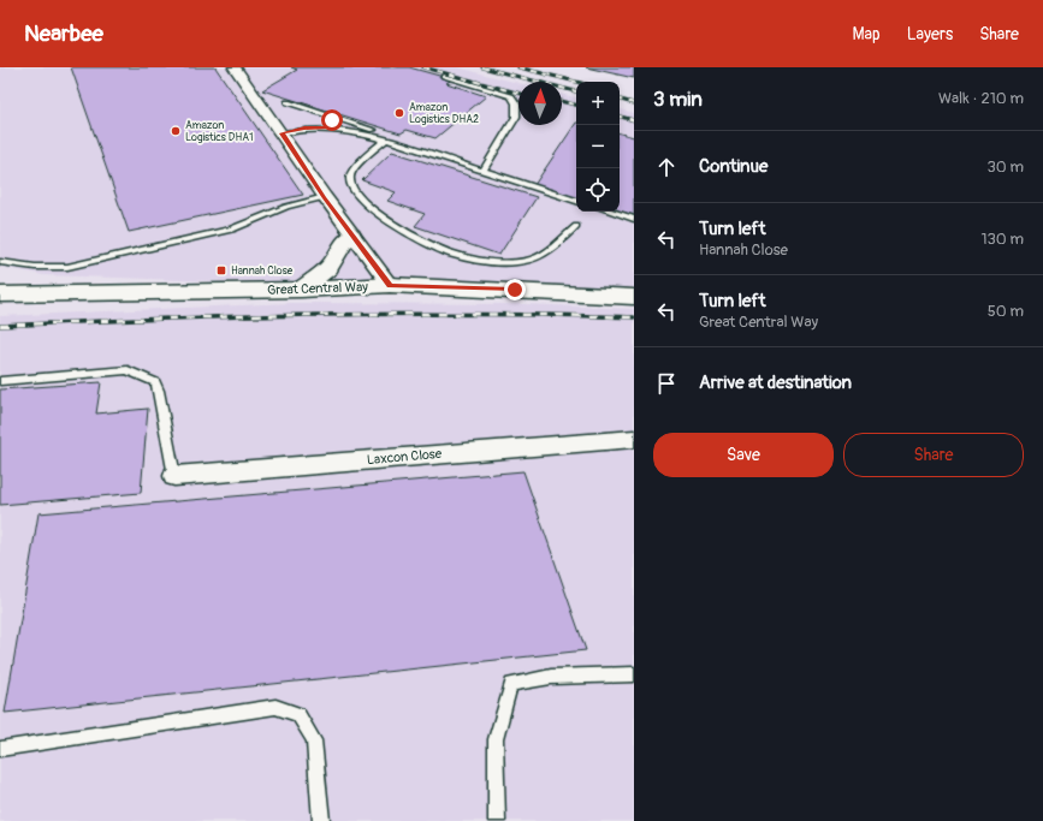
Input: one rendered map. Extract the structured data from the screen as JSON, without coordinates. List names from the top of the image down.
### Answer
{
  "streets": {
    "main road": ["Great Central Way"],
    "street": ["Laxcon Close"]
  },
  "places": {
    "other": ["Amazon Logistics DHA2", "Amazon Logistics DHA1"],
    "transit": ["Hannah Close"]
  },
  "north": "top",
  "page": {
    "header": "Nearbee",
    "nav": ["Map", "Layers", "Share"],
    "heading": ["3 min", "Walk · 210 m"],
    "map_buttons": ["+", "−"],
    "list": [
      ["Continue", "30 m"],
      ["Turn left", "Hannah Close", "130 m"],
      ["Turn left", "Great Central Way", "50 m"],
      "Arrive at destination"
    ],
    "buttons": ["Save", "Share"]
  }
}
